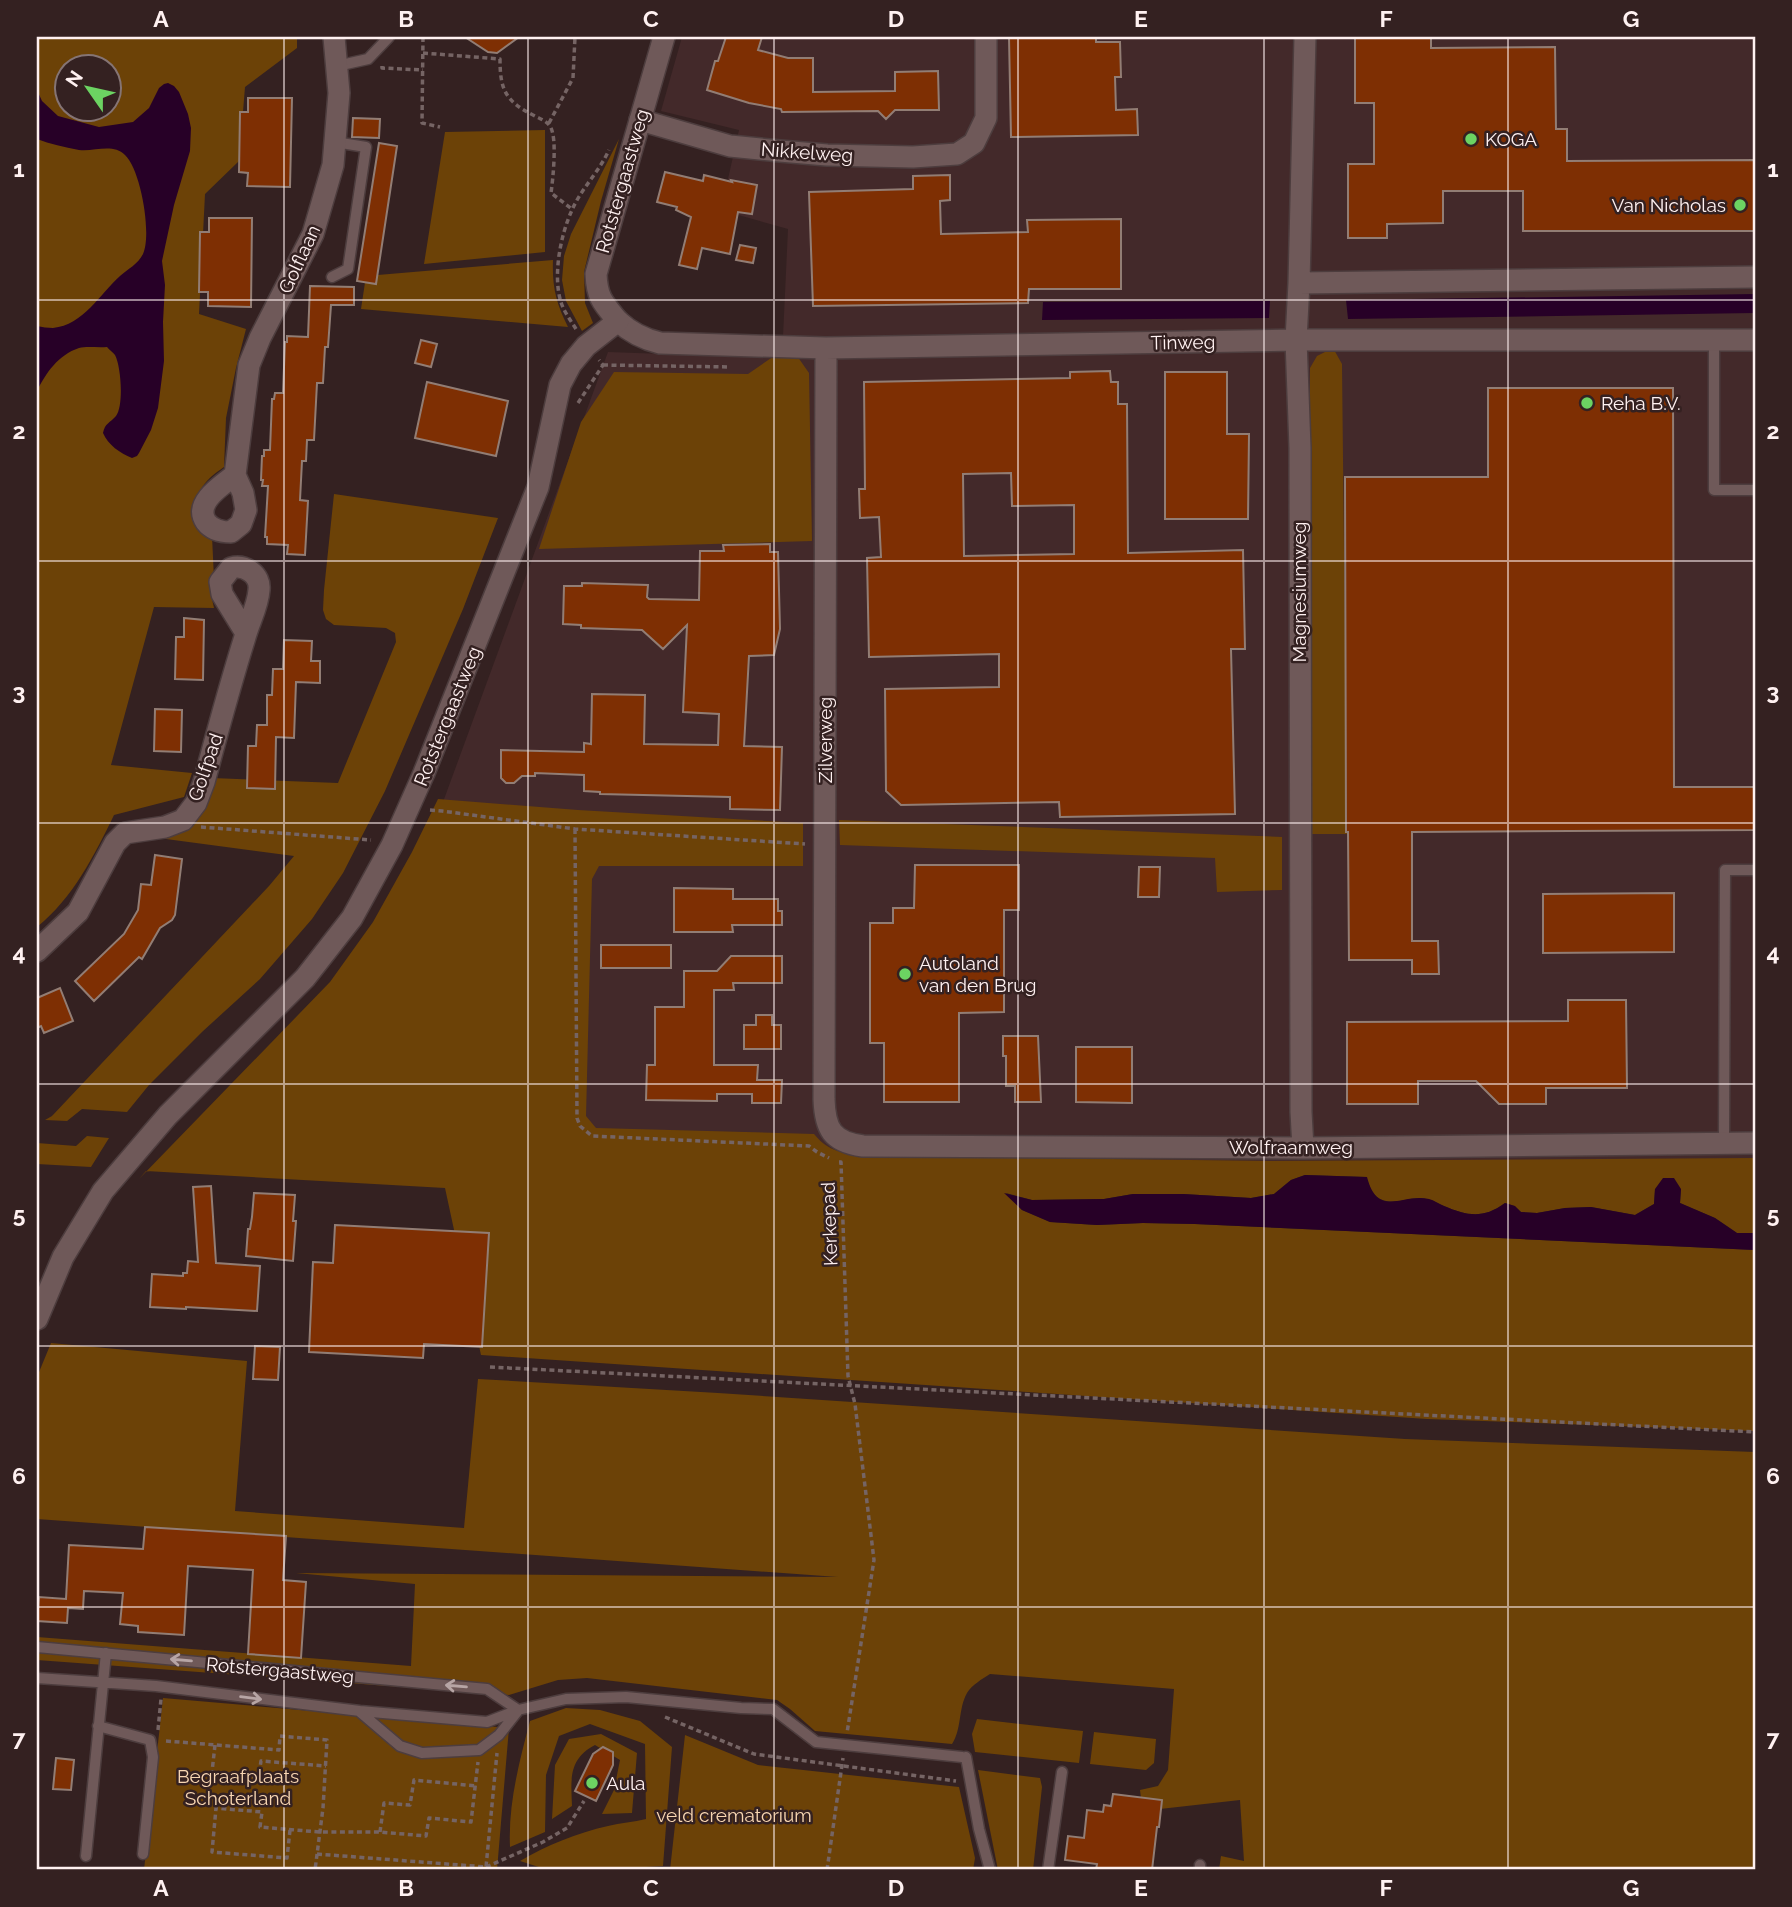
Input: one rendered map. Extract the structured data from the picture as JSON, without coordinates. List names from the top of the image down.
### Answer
{
  "streets": {
    "street": [
      "Nikkelweg",
      "Rotstergaastweg",
      "Golflaan",
      "Tinweg",
      "Magnesiumweg",
      "Zilverweg",
      "Golfpad",
      "Wolfraamweg"
    ],
    "path": ["Kerkepad"]
  },
  "crossings": [
    ["Nikkelweg", "Rotstergaastweg"],
    ["Rotstergaastweg", "Tinweg"],
    ["Rotstergaastweg", "Kerkepad"],
    ["Tinweg", "Magnesiumweg"],
    ["Tinweg", "Zilverweg"],
    ["Magnesiumweg", "Wolfraamweg"],
    ["Zilverweg", "Wolfraamweg"]
  ],
  "parks": ["Begraafplaats Schoterland", "veld crematorium"],
  "places": [
    "KOGA",
    "Van Nicholas",
    "Reha B.V.",
    "Autoland van den Brug",
    "Aula"
  ],
  "north": "top left",
  "grid": {
    "columns": [
      "A",
      "B",
      "C",
      "D",
      "E",
      "F",
      "G"
    ],
    "rows": [
      "1",
      "2",
      "3",
      "4",
      "5",
      "6",
      "7"
    ]
  }
}
